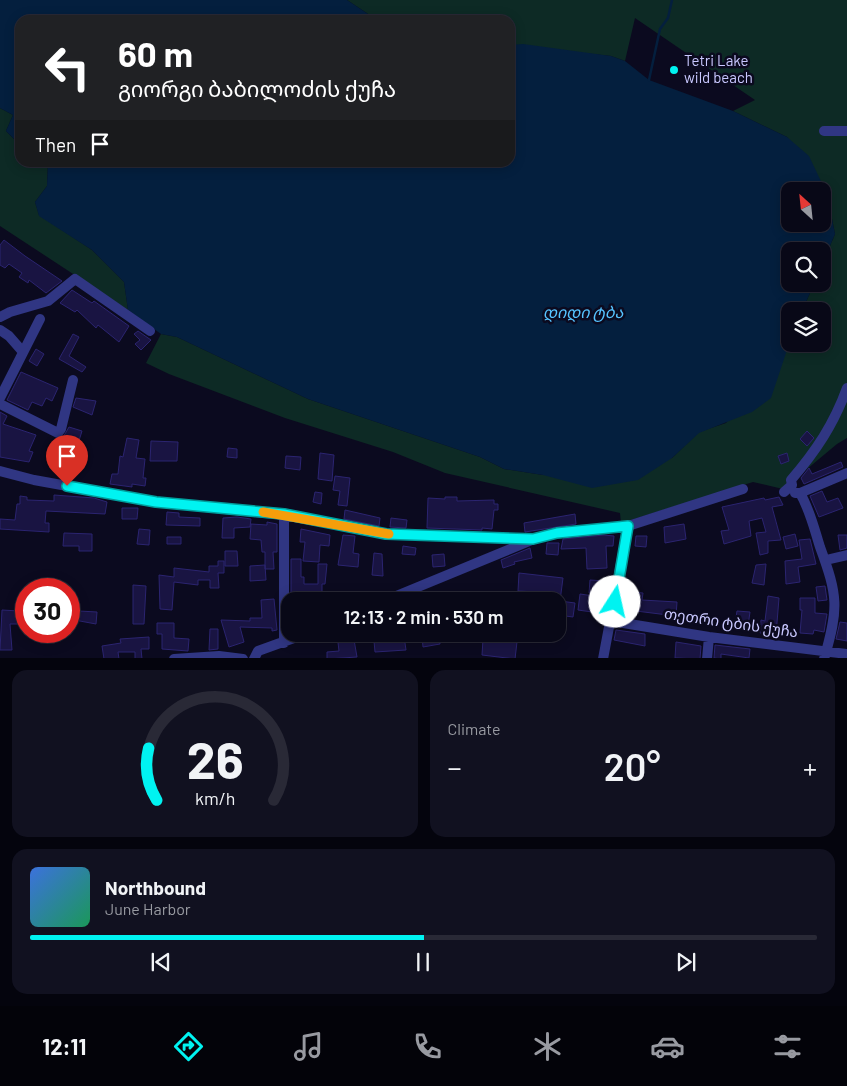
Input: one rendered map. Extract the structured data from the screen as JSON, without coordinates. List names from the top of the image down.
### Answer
{
  "streets": {
    "street": ["თეთრი ტბის ქუჩა"]
  },
  "water": ["დიდი ტბა"],
  "places": ["Tetri Lake wild beach"],
  "north": "top left",
  "page": {
    "turn": ["60 m", "გიორგი ბაბილოძის ქუჩა"],
    "then": "Then",
    "limit": "30",
    "trip": "12:13 · 2 min · 530 m",
    "tile": "Climate",
    "heat": ["−", "20°", "+"],
    "song": ["Northbound", "June Harbor"],
    "tabs": "12:11",
    "gauge": ["26", "km/h"]
  }
}
